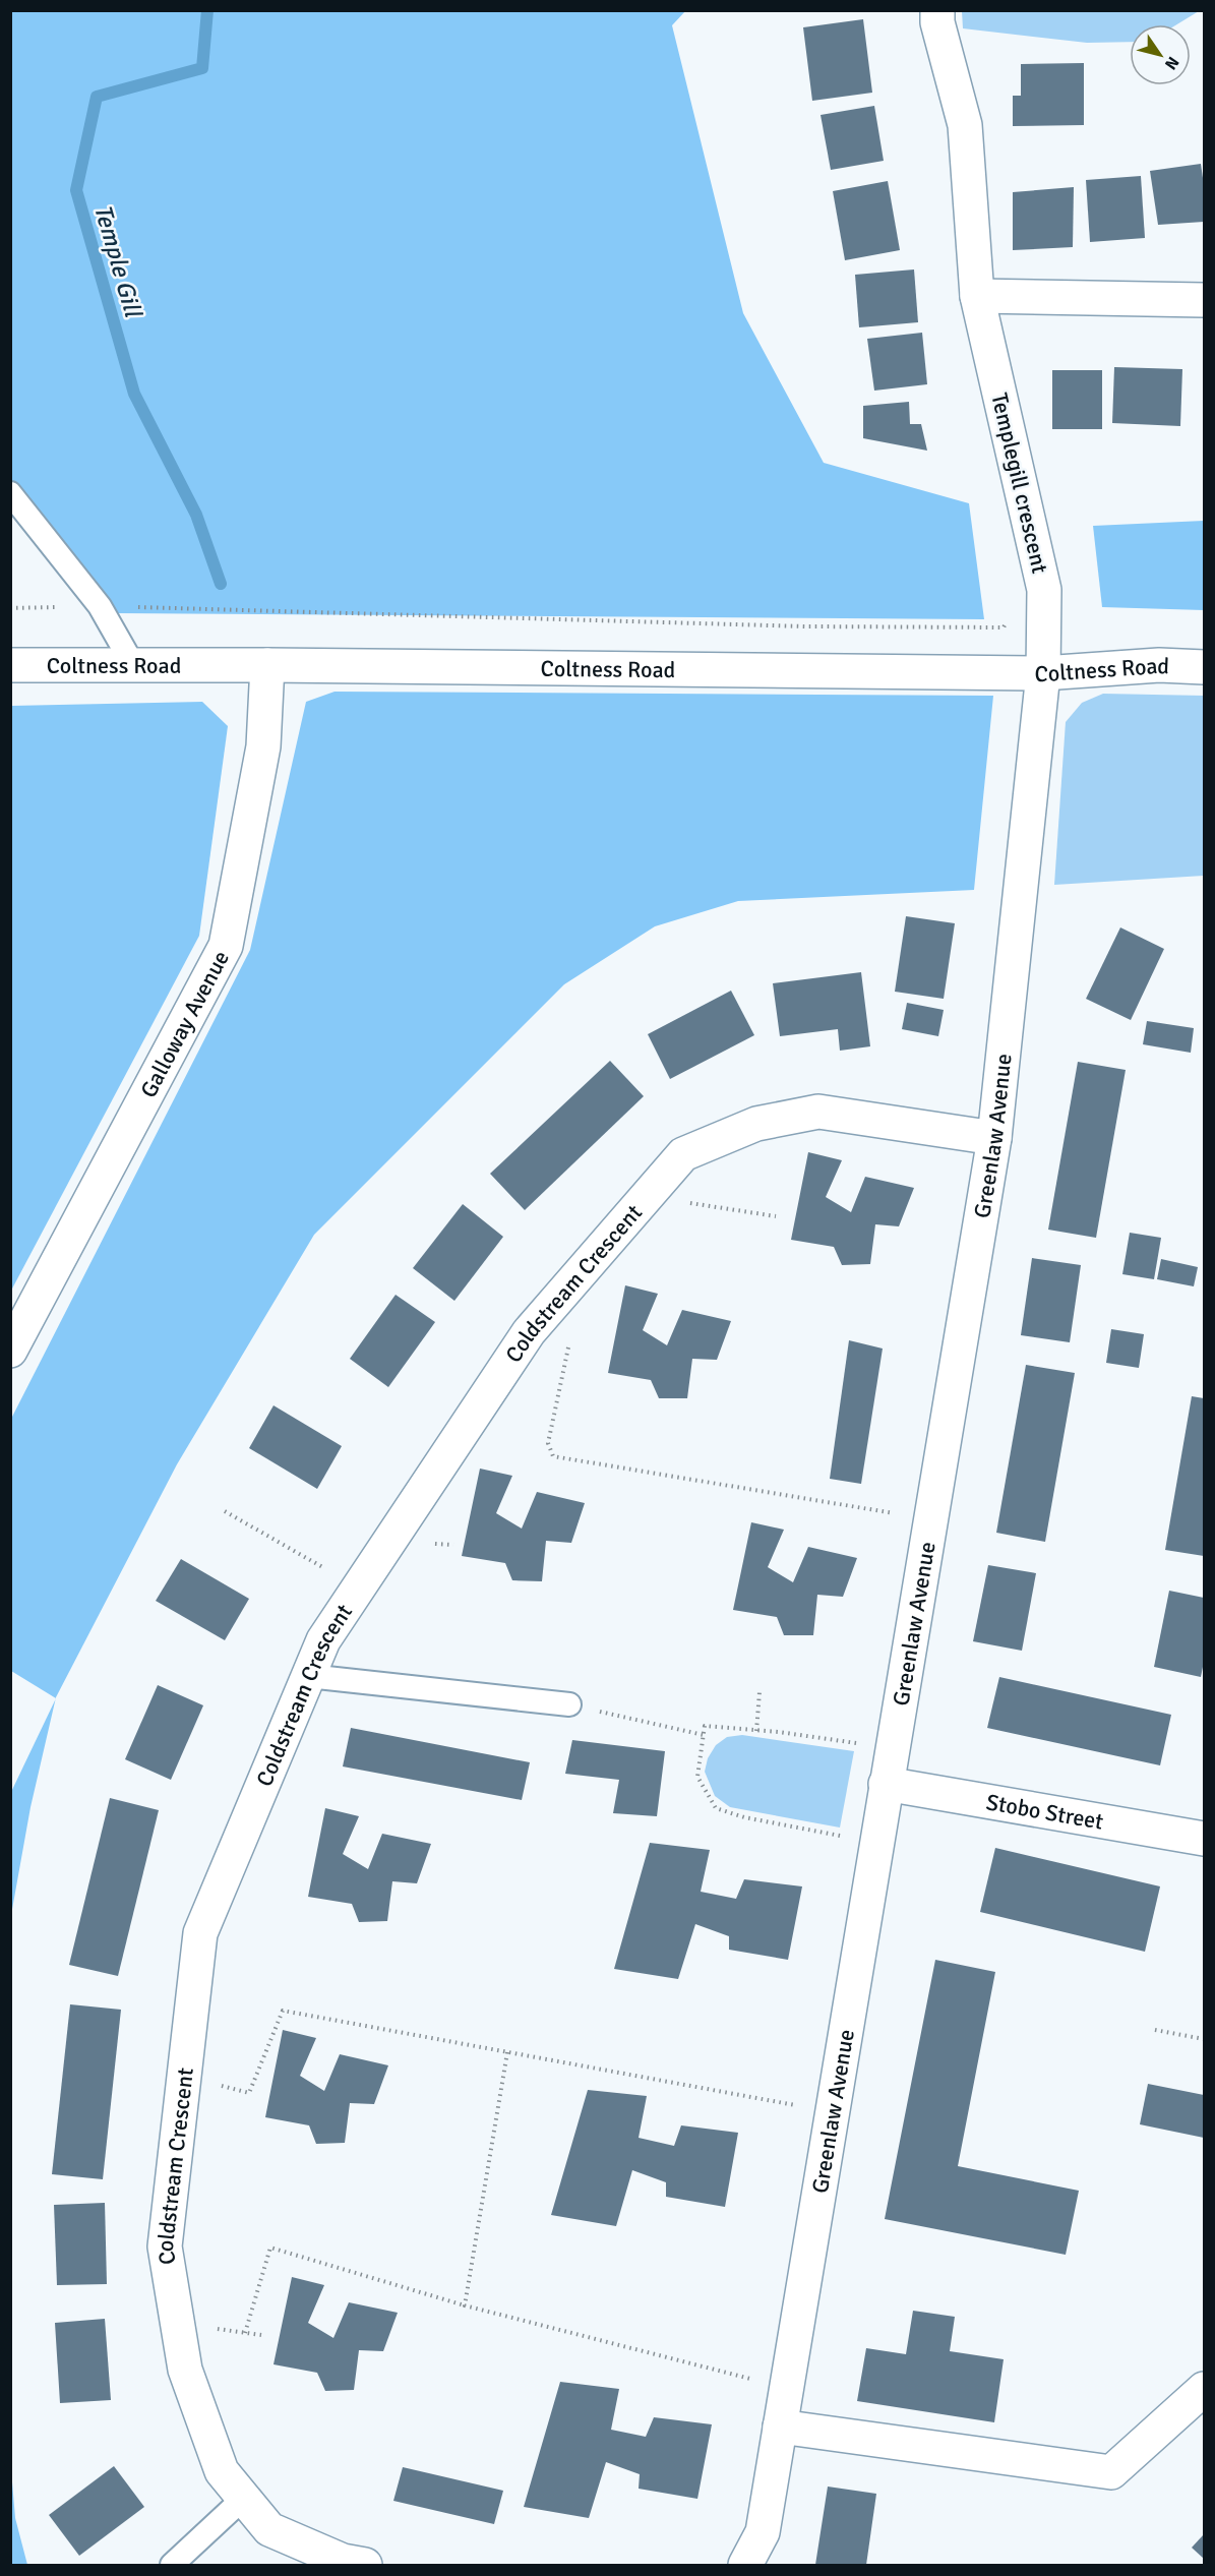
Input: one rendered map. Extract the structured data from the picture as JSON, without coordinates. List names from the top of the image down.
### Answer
{
  "streets": {
    "street": [
      "Templegill crescent",
      "Coltness Road",
      "Galloway Avenue",
      "Greenlaw Avenue",
      "Coldstream Crescent",
      "Stobo Street"
    ]
  },
  "crossings": [
    ["Templegill crescent", "Coltness Road"],
    ["Templegill crescent", "Greenlaw Avenue"],
    ["Coltness Road", "Galloway Avenue"],
    ["Coltness Road", "Greenlaw Avenue"],
    ["Greenlaw Avenue", "Coldstream Crescent"],
    ["Greenlaw Avenue", "Stobo Street"]
  ],
  "water": ["Temple Gill"],
  "north": "bottom right"
}
